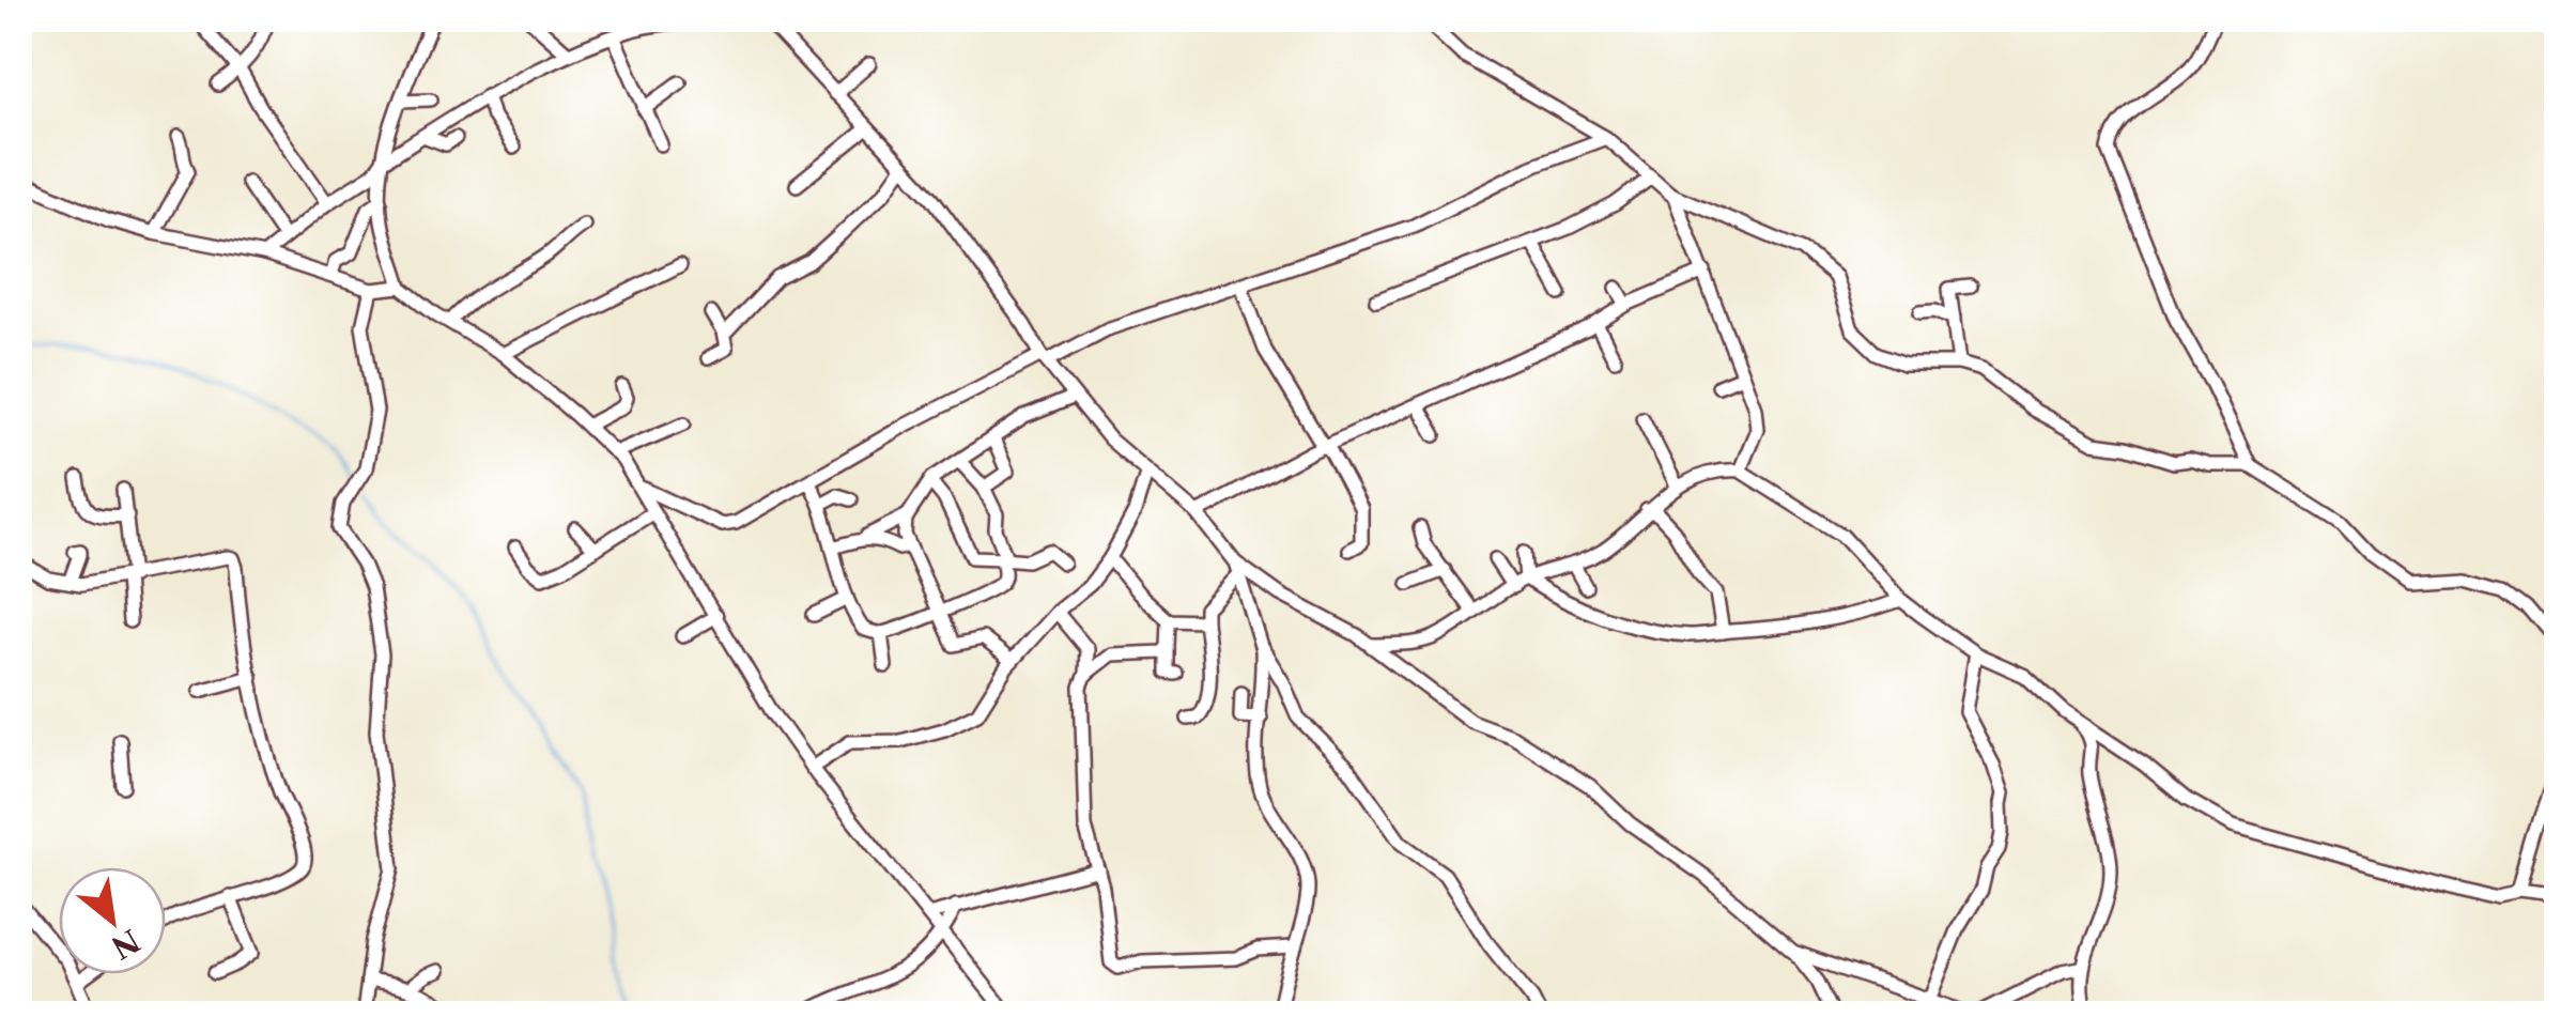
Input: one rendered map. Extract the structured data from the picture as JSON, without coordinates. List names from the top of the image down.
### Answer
{
  "north": "bottom right"
}
